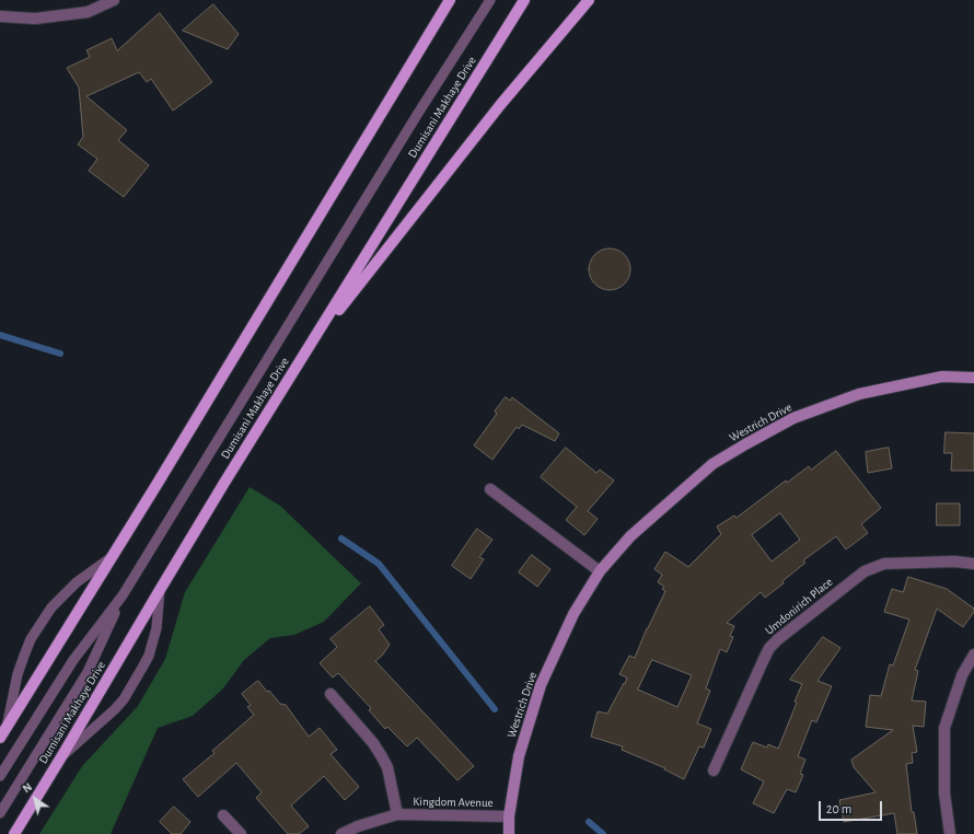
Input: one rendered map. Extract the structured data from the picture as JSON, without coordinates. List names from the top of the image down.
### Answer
{
  "streets": {
    "main road": ["Dumisani Makhaye Drive"],
    "street": ["Westrich Drive", "Umdonirich Place", "Kingdom Avenue"]
  },
  "crossings": [
    ["Westrich Drive", "Kingdom Avenue"]
  ],
  "scale_bar": "20 m",
  "north": "top left"
}
